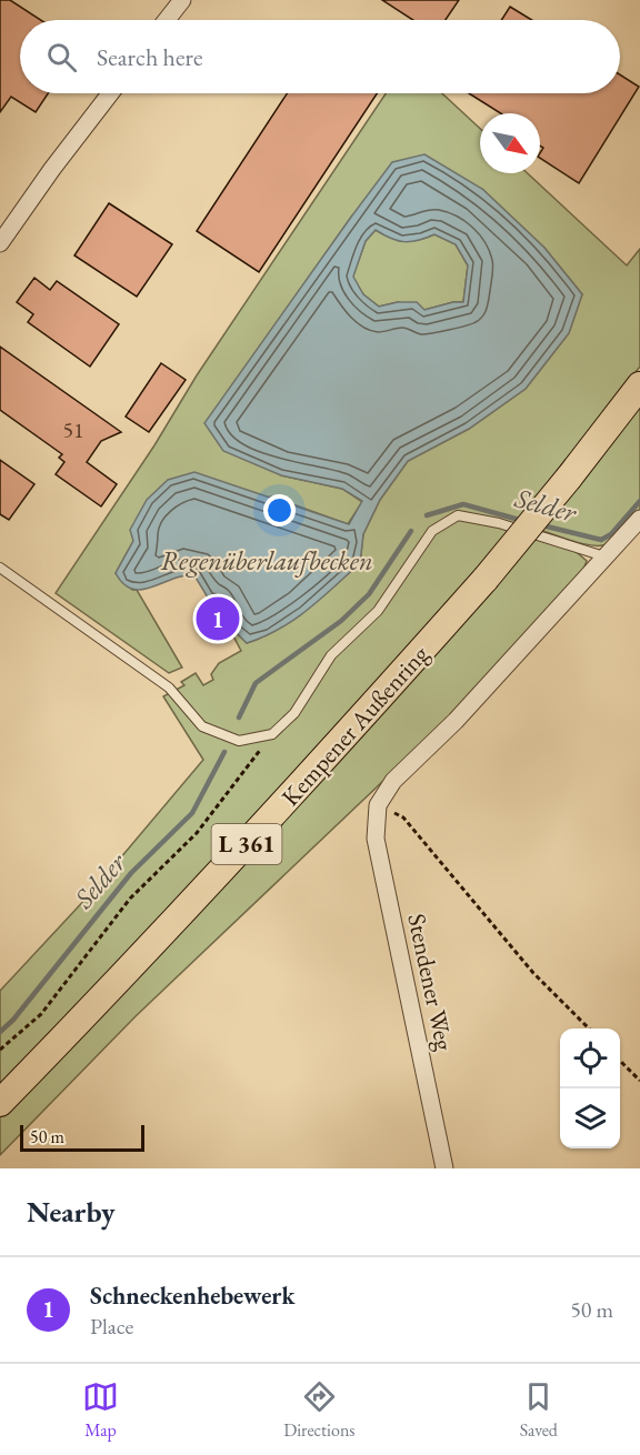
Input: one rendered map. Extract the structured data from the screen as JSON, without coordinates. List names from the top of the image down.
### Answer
{
  "streets": {
    "main road": ["Kempener Außenring", "L 361"],
    "street": ["Stendener Weg"]
  },
  "water": ["Selder", "Regenüberlaufbecken"],
  "house_numbers": ["51"],
  "scale_bar": "50 m",
  "north": "bottom right",
  "page": {
    "search": "Search here",
    "pins": "1",
    "scale": "50 m",
    "heading": "Nearby",
    "list": [
      {
        "mark": "1",
        "name": "Schneckenhebewerk",
        "note": "Place",
        "value": "50 m"
      }
    ],
    "nav": ["Map", "Directions", "Saved"]
  }
}
